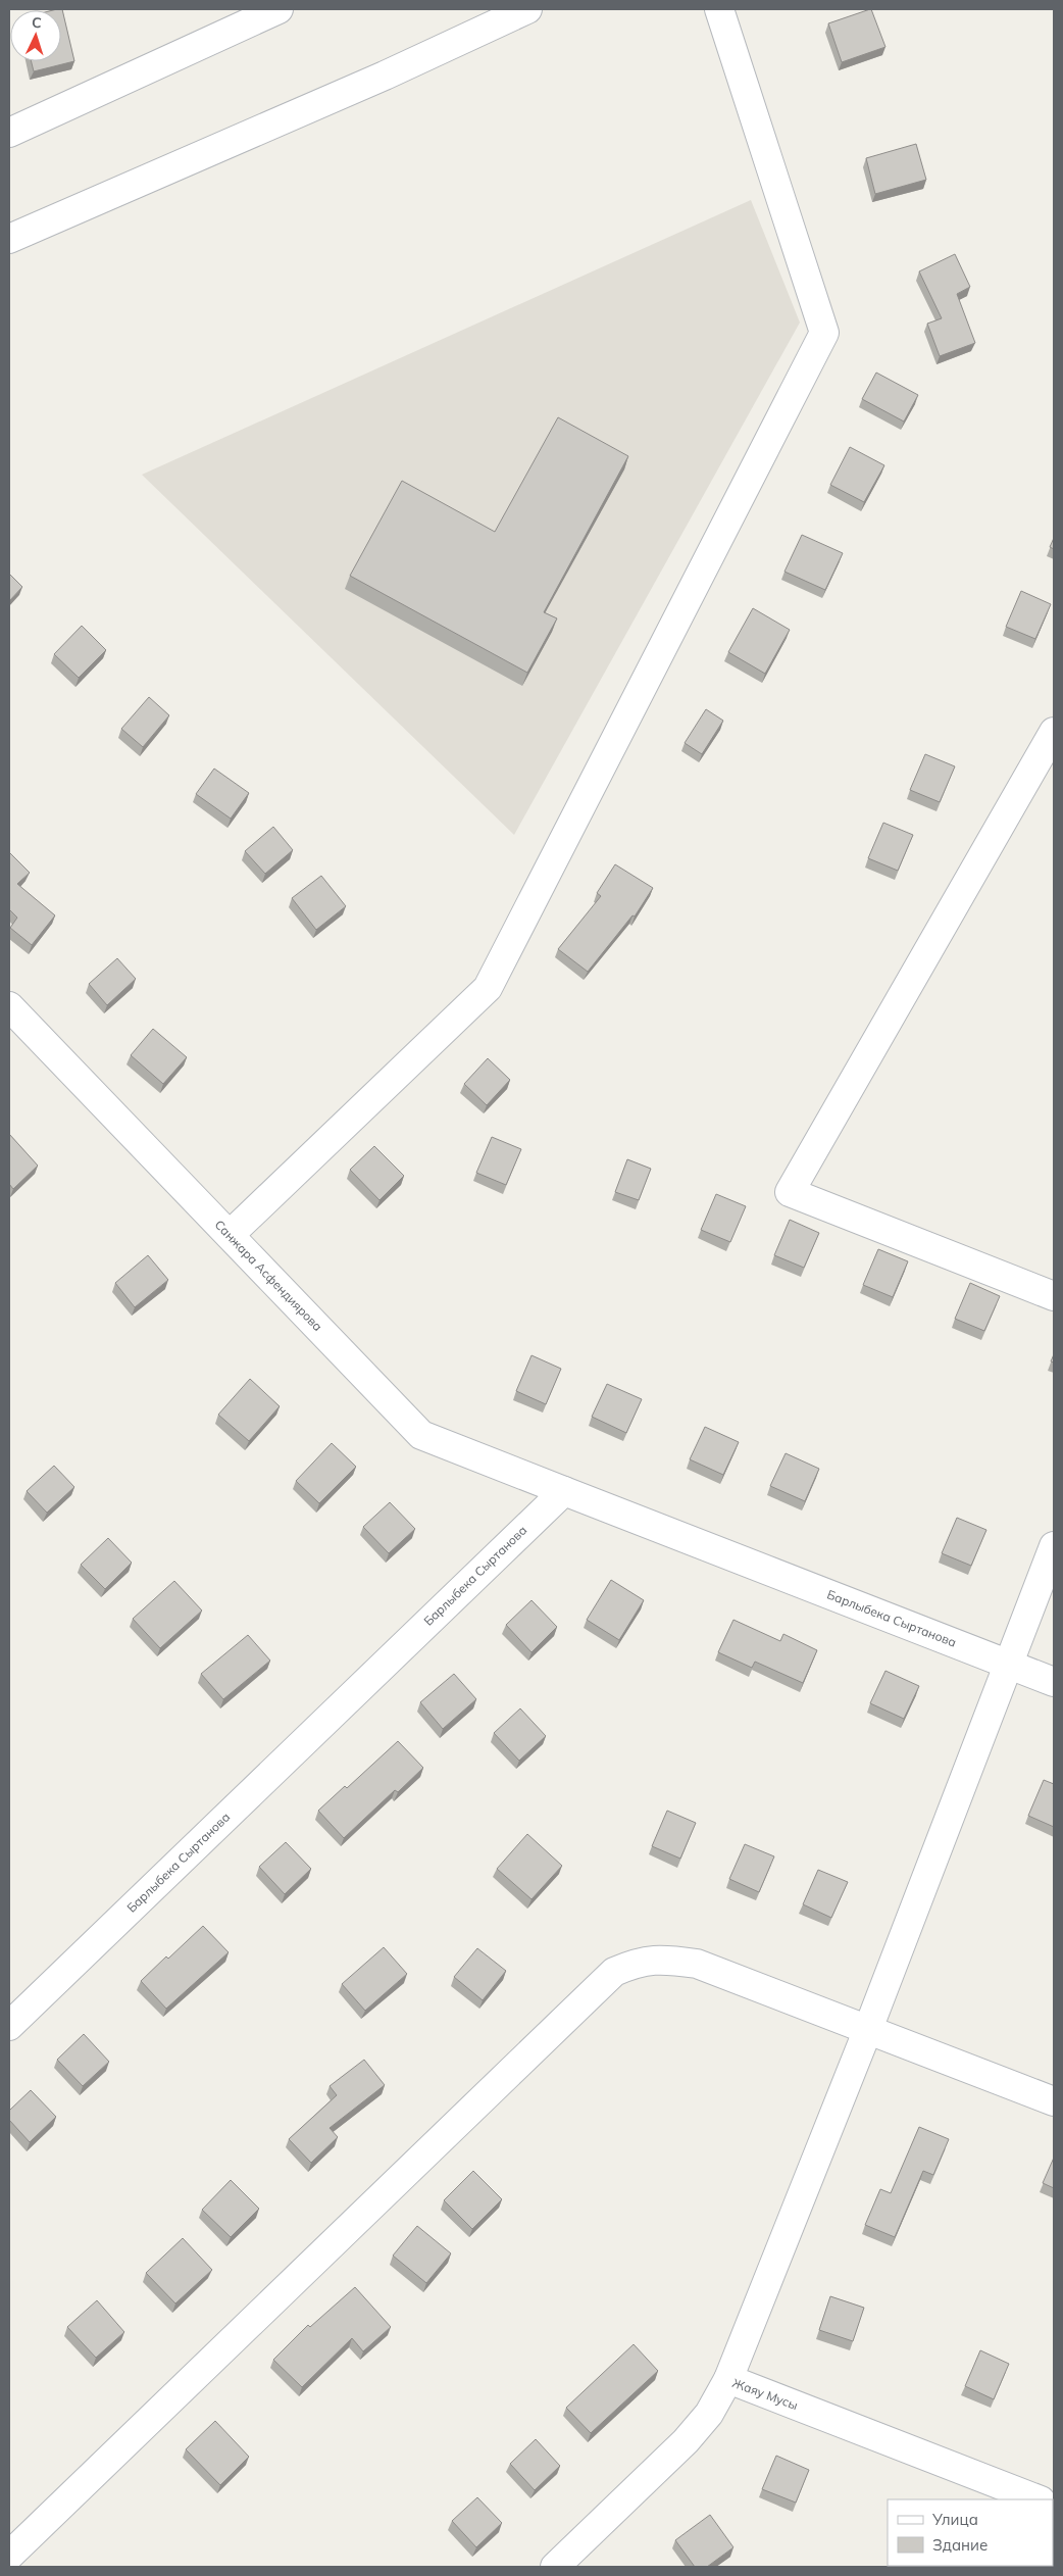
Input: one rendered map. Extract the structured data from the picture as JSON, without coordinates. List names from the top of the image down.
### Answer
{
  "streets": {
    "street": ["Санжара Асфендиярова", "Барлыбека Сыртанова", "Жаяу Мусы"]
  },
  "crossings": [
    ["Санжара Асфендиярова", "Барлыбека Сыртанова"]
  ],
  "legend": ["Улица", "Здание"],
  "north": "top"
}
